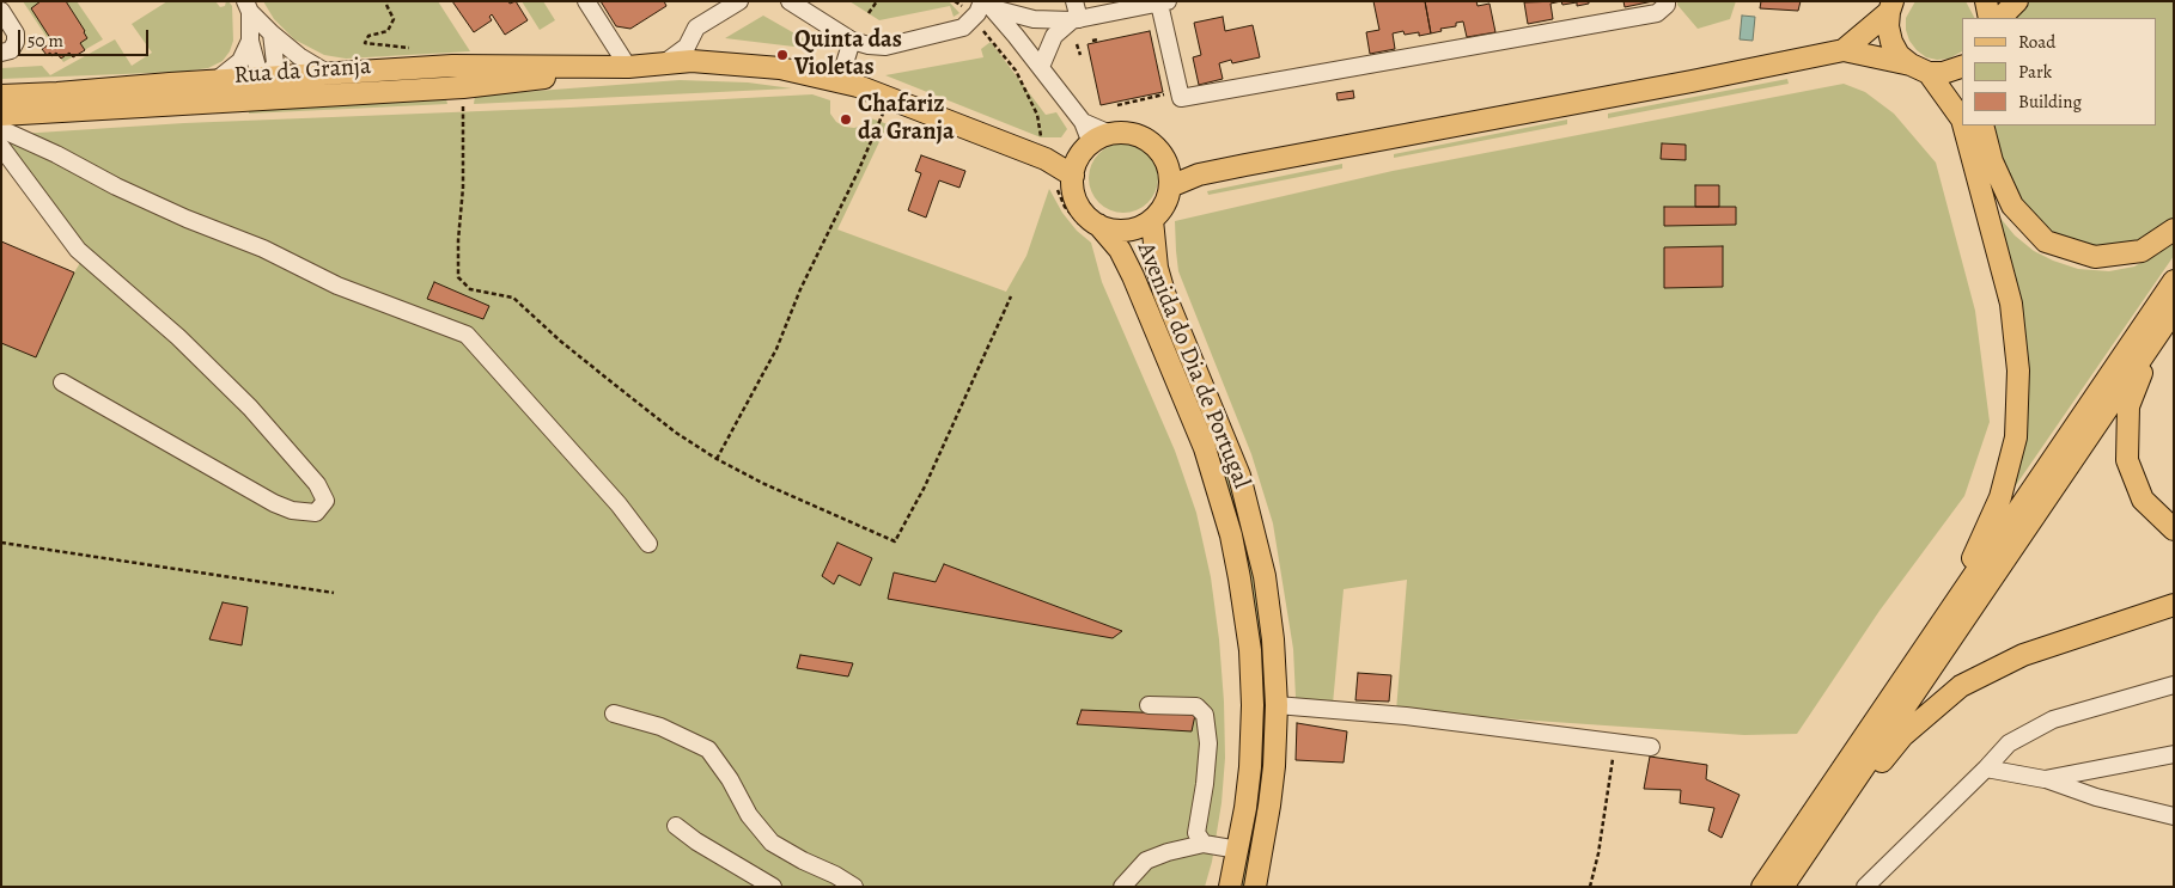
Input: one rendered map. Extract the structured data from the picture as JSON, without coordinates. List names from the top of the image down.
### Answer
{
  "streets": {
    "main road": ["Rua da Granja", "Avenida do Dia de Portugal"]
  },
  "crossings": [
    ["Rua da Granja", "Avenida do Dia de Portugal"]
  ],
  "places": ["Quinta das Violetas", "Chafariz da Granja"],
  "legend": ["Road", "Park", "Building"],
  "scale_bar": "50 m"
}
